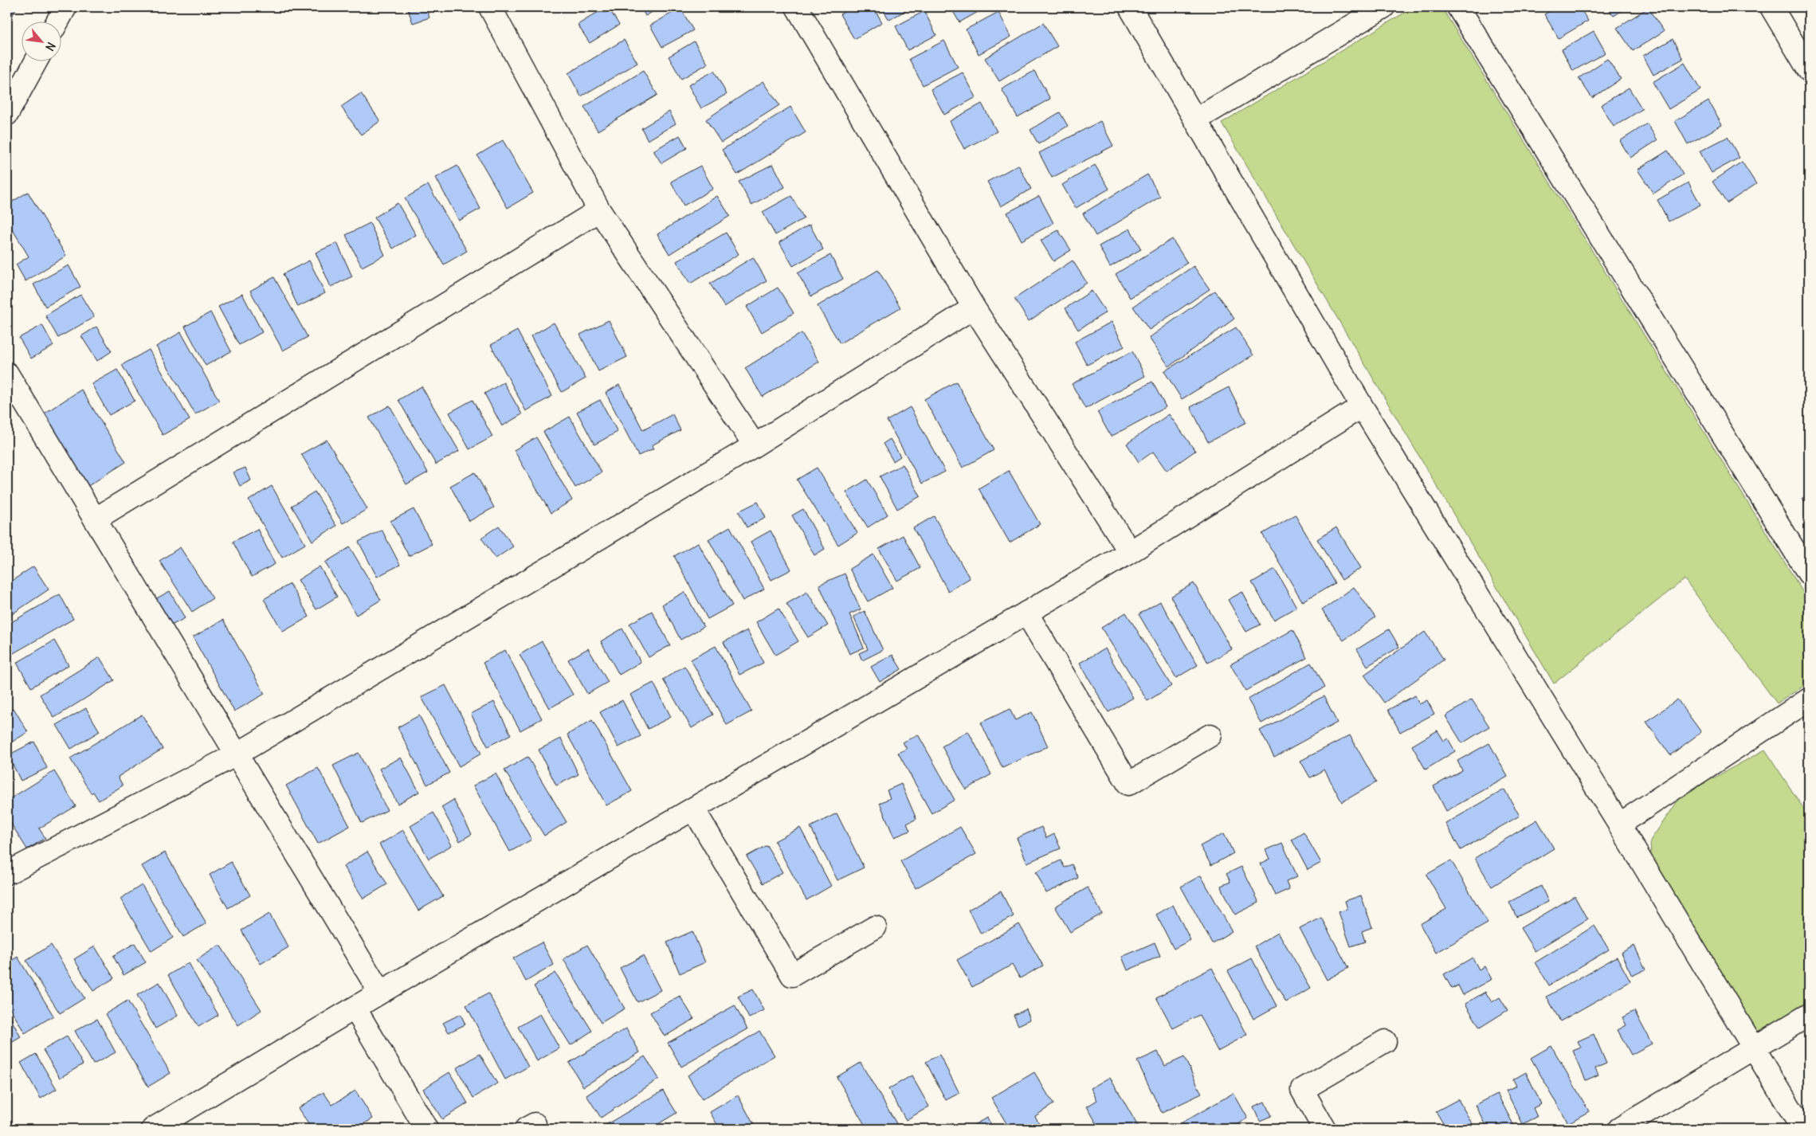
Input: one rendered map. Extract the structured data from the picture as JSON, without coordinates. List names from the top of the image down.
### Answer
{
  "north": "bottom right"
}
